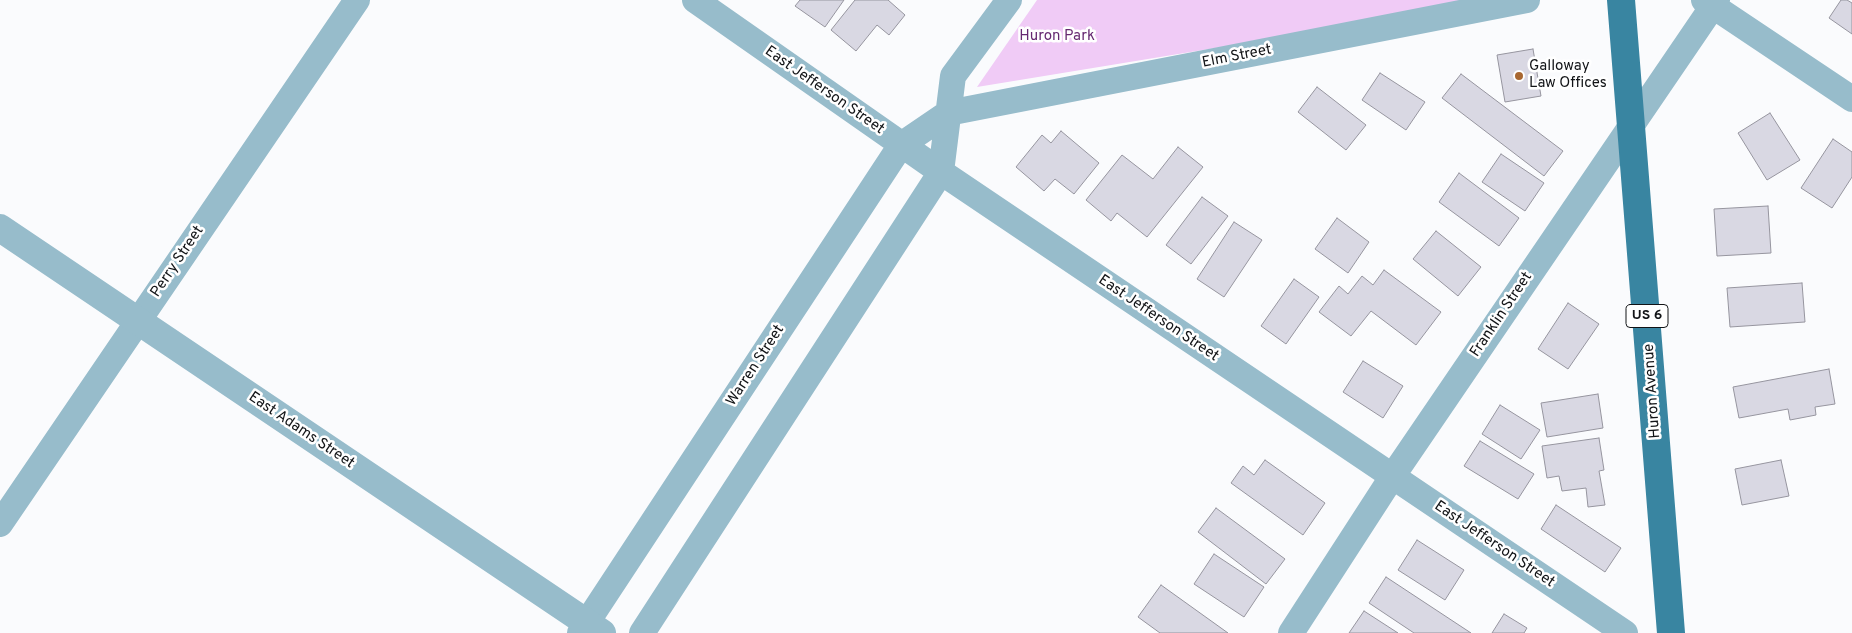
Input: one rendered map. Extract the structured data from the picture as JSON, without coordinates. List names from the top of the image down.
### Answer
{
  "streets": {
    "main road": ["US 6", "Huron Avenue"],
    "street": [
      "Elm Street",
      "East Jefferson Street",
      "Perry Street",
      "Franklin Street",
      "Warren Street",
      "East Adams Street"
    ]
  },
  "crossings": [
    ["Elm Street", "Warren Street"],
    ["East Jefferson Street", "Franklin Street"],
    ["East Jefferson Street", "Warren Street"],
    ["Perry Street", "East Adams Street"],
    ["Franklin Street", "Huron Avenue"],
    ["Warren Street", "East Adams Street"]
  ],
  "parks": ["Huron Park"],
  "places": ["Galloway Law Offices"]
}
